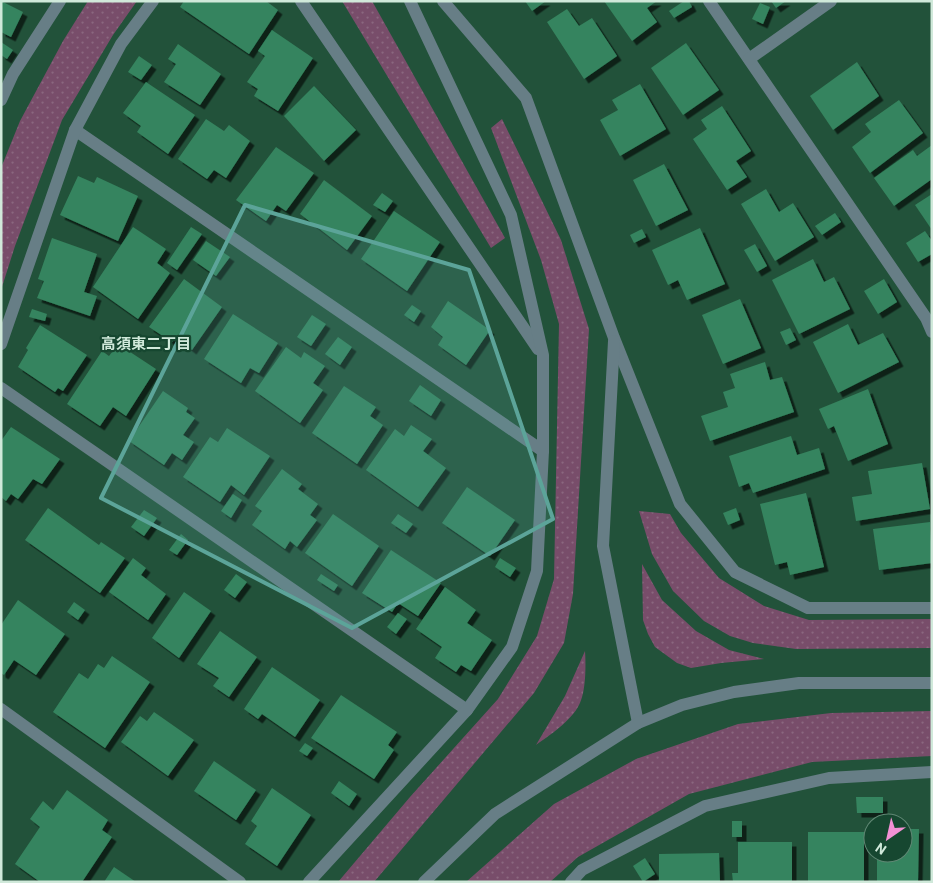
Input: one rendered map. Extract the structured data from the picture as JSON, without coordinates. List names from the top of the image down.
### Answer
{
  "districts": ["高須東二丁目"],
  "north": "bottom left"
}
